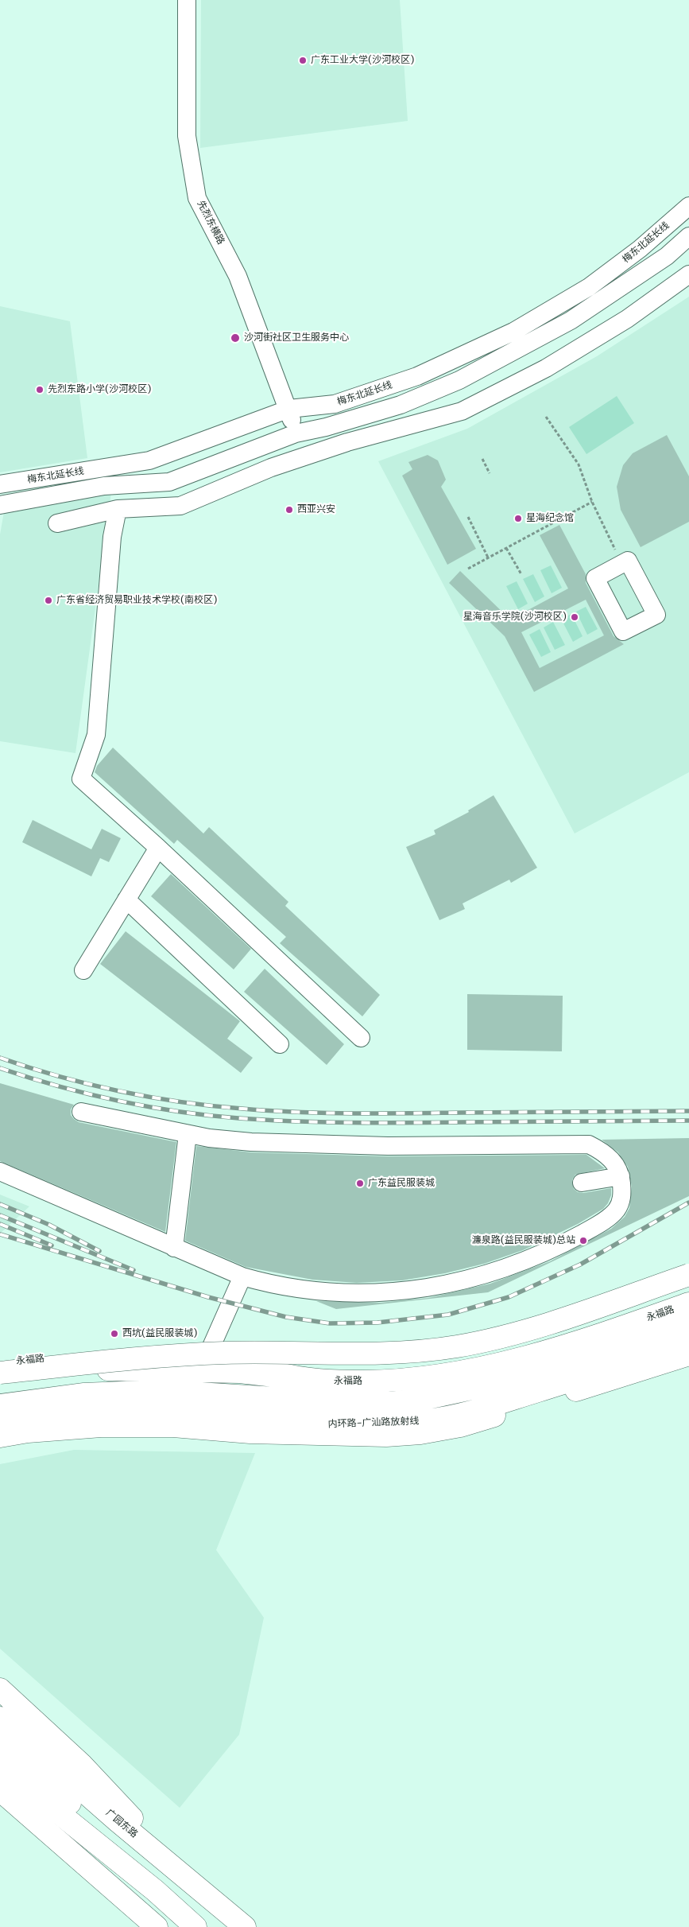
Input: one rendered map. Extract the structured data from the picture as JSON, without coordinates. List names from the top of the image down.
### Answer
{
  "streets": {
    "main road": ["永福路", "内环路-广汕路放射线", "广园东路"],
    "street": ["先烈东横路", "梅东北延长线"]
  },
  "crossings": [
    ["先烈东横路", "梅东北延长线"]
  ],
  "places": [
    "广东工业大学(沙河校区)",
    "沙河街社区卫生服务中心",
    "先烈东路小学(沙河校区)",
    "西亚兴安",
    "星海纪念馆",
    "广东省经济贸易职业技术学校(南校区)",
    "星海音乐学院(沙河校区)",
    "广东益民服装城",
    "濂泉路(益民服装城)总站",
    "西坑(益民服装城)"
  ]
}
